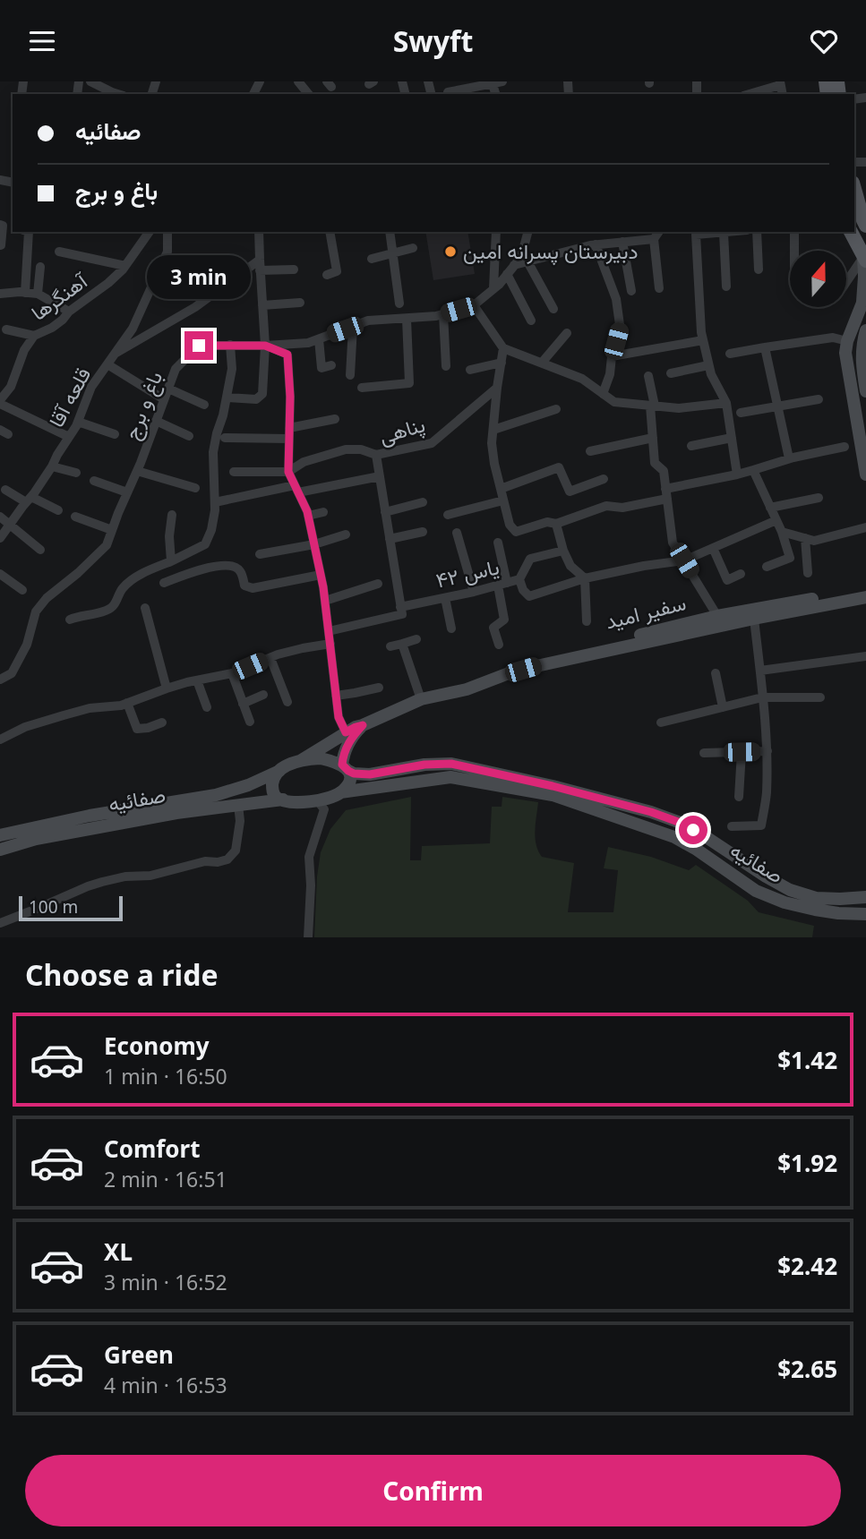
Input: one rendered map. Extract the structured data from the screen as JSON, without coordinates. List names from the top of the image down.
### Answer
{
  "streets": {
    "main road": ["سفیر امید", "صفائیه"],
    "street": [
      "آهنگرها",
      "قلعه آقا",
      "باغ و برج",
      "پناهی",
      "یاس ۴۲"
    ]
  },
  "crossings": [
    ["پناهی", "یاس ۴۲"],
    ["سفیر امید", "صفائیه"]
  ],
  "places": ["دبیرستان پسرانه امین"],
  "scale_bar": "100 m",
  "north": "top",
  "page": {
    "header": "Swyft",
    "banner": ["صفائیه", "باغ و برج"],
    "bubble": "3 min",
    "scale": "100 m",
    "heading": "Choose a ride",
    "list": [
      {
        "name": "Economy",
        "note": "1 min · 16:50",
        "value": "$1.42"
      },
      {
        "name": "Comfort",
        "note": "2 min · 16:51",
        "value": "$1.92"
      },
      {
        "name": "XL",
        "note": "3 min · 16:52",
        "value": "$2.42"
      },
      {
        "name": "Green",
        "note": "4 min · 16:53",
        "value": "$2.65"
      }
    ],
    "buttons": "Confirm"
  }
}
